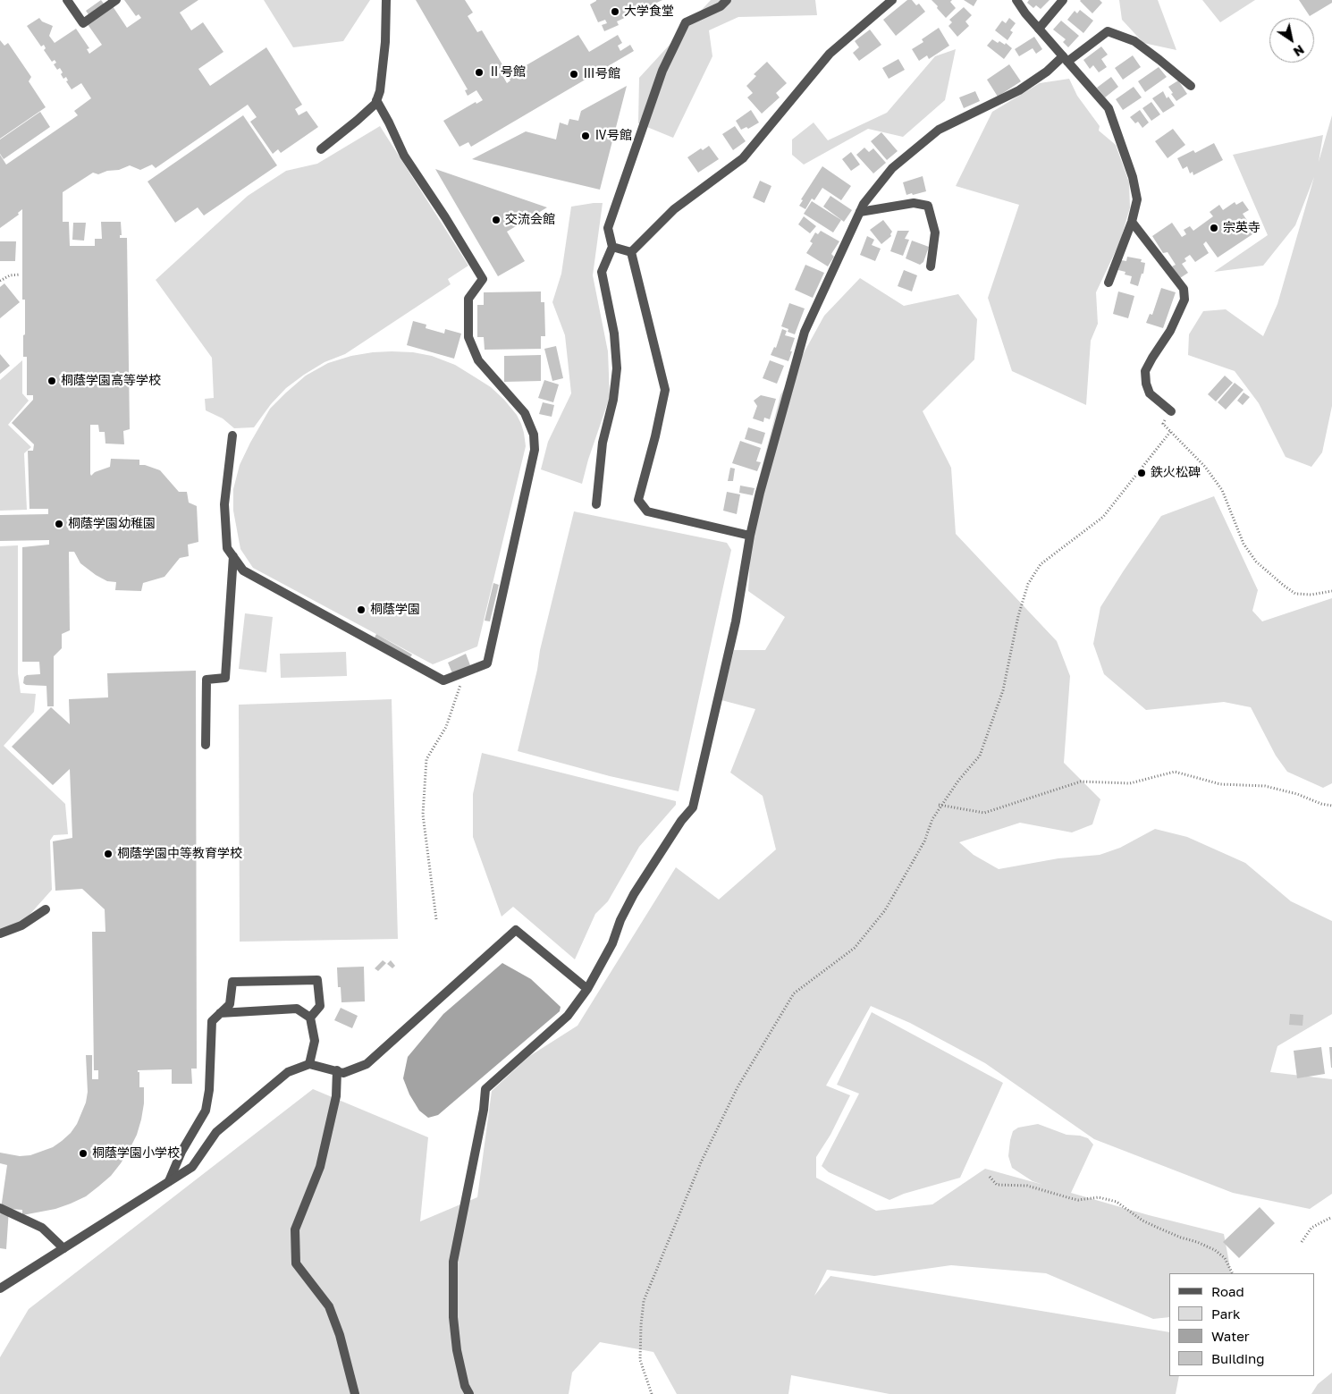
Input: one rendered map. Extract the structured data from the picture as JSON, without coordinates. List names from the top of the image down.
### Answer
{
  "places": [
    "大学食堂",
    "Ⅱ号館",
    "Ⅲ号館",
    "Ⅳ号館",
    "交流会館",
    "宗英寺",
    "桐蔭学園高等学校",
    "鉄火松碑",
    "桐蔭学園幼稚園",
    "桐蔭学園",
    "桐蔭学園中等教育学校",
    "桐蔭学園小学校"
  ],
  "legend": [
    "Road",
    "Park",
    "Water",
    "Building"
  ],
  "north": "bottom right"
}
